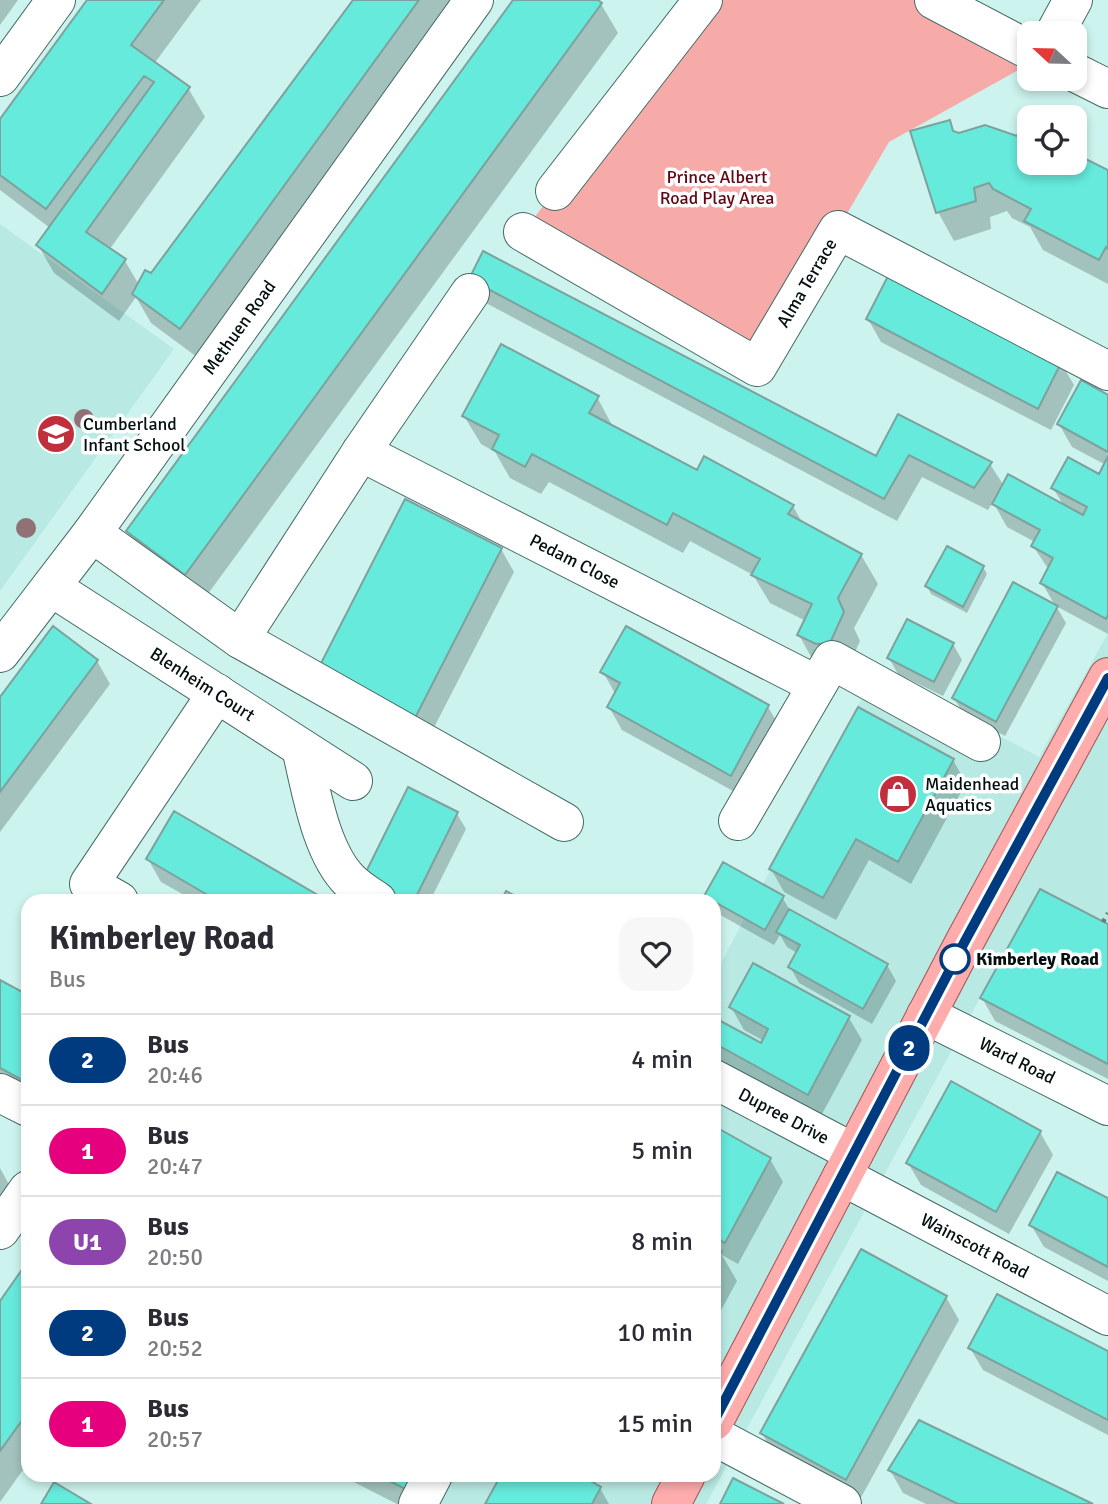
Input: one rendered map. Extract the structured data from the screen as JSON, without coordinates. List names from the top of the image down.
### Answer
{
  "streets": {
    "street": [
      "Alma Terrace",
      "Methuen Road",
      "Pedam Close",
      "Blenheim Court",
      "Ward Road",
      "Dupree Drive",
      "Wainscott Road"
    ]
  },
  "crossings": [
    ["Methuen Road", "Blenheim Court"],
    ["Dupree Drive", "Wainscott Road"]
  ],
  "parks": ["Prince Albert Road Play Area"],
  "places": {
    "school or university": ["Cumberland Infant School"],
    "shop": ["Maidenhead Aquatics"],
    "other": ["Kimberley Road"]
  },
  "lines": ["bus line 2"],
  "north": "left",
  "page": {
    "on_map": "2",
    "heading": ["Kimberley Road", "Bus"],
    "list": [
      {
        "mark": "2",
        "name": "Bus",
        "note": "20:46",
        "value": "4 min"
      },
      {
        "mark": "1",
        "name": "Bus",
        "note": "20:47",
        "value": "5 min"
      },
      {
        "mark": "U1",
        "name": "Bus",
        "note": "20:50",
        "value": "8 min"
      },
      {
        "mark": "2",
        "name": "Bus",
        "note": "20:52",
        "value": "10 min"
      },
      {
        "mark": "1",
        "name": "Bus",
        "note": "20:57",
        "value": "15 min"
      }
    ]
  }
}
